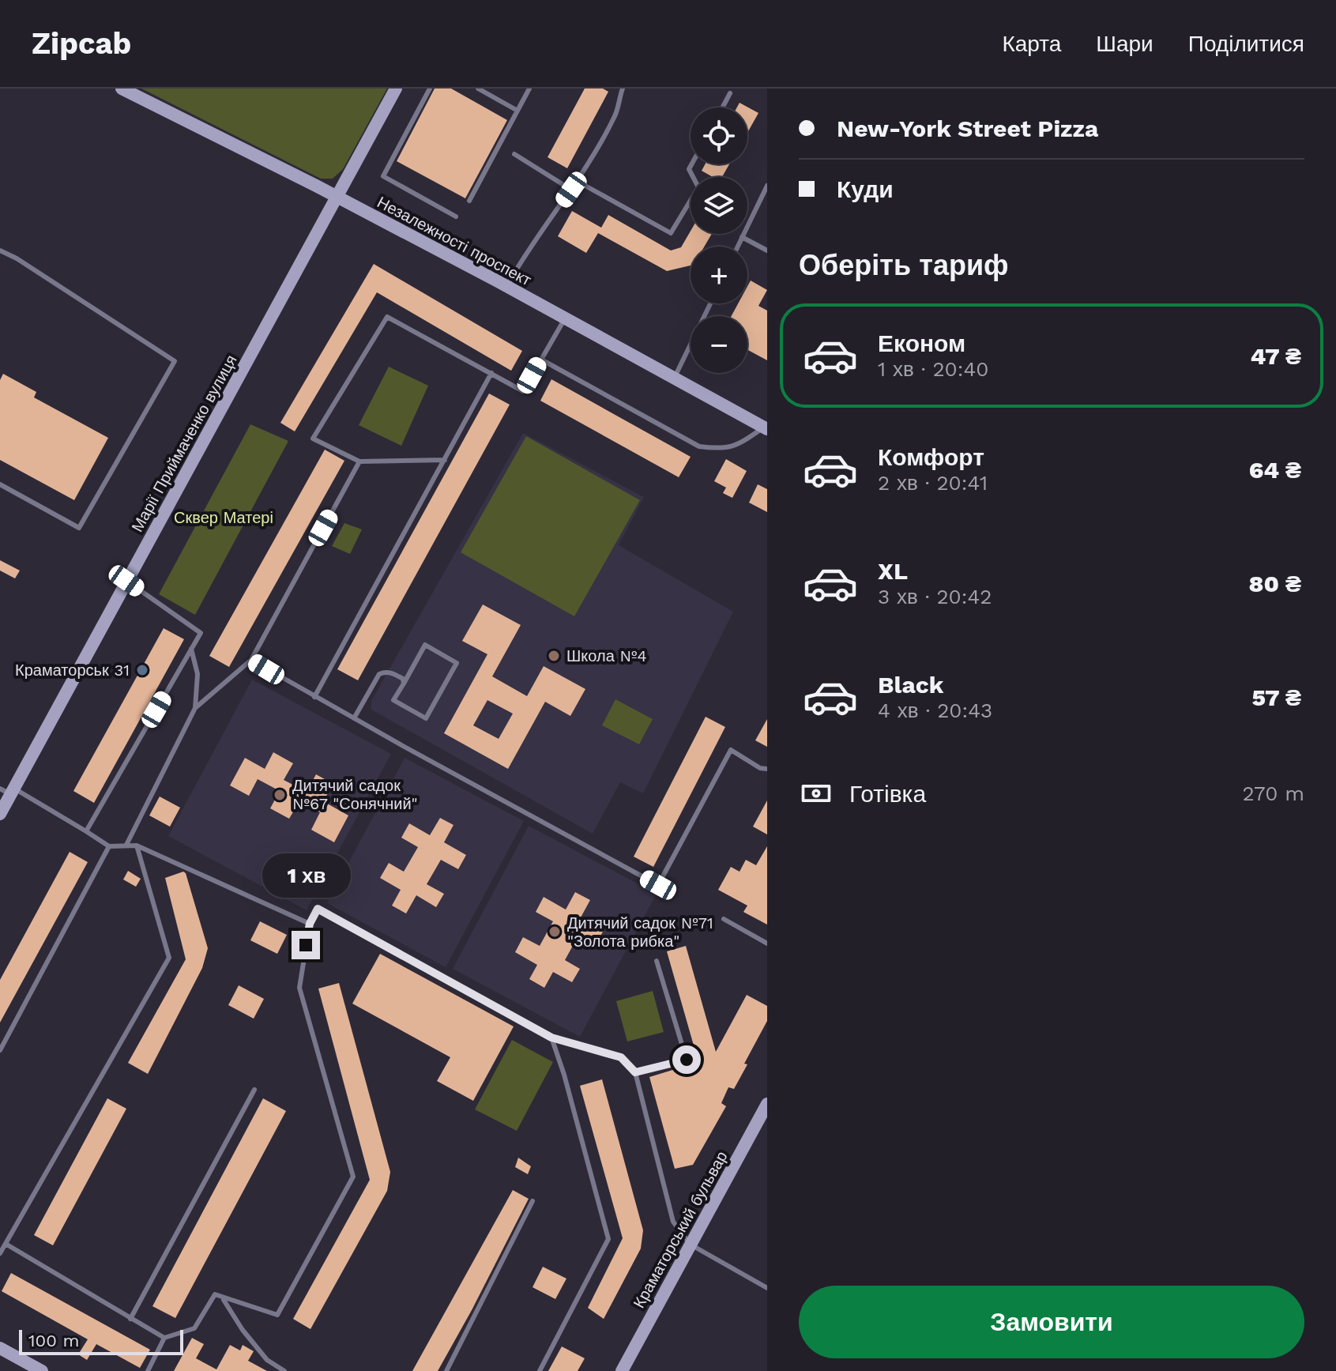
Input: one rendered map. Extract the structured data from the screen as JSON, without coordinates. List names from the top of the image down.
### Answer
{
  "streets": {
    "street": ["Незалежності проспект", "Марії Приймаченко вулиця", "Краматорський бульвар"]
  },
  "crossings": [
    ["Незалежності проспект", "Марії Приймаченко вулиця"]
  ],
  "parks": ["Сквер Матері"],
  "places": [
    "Школа №4",
    "Краматорськ 31",
    "Дитячий садок №67 \"Сонячний\"",
    "Дитячий садок №71 \"Золота рибка\""
  ],
  "scale_bar": "100 m",
  "page": {
    "header": "Zipcab",
    "nav": ["Карта", "Шари", "Поділитися"],
    "banner": ["New-York Street Pizza", "Куди"],
    "map_buttons": ["+", "−"],
    "heading": "Оберіть тариф",
    "list": [
      {
        "name": "Економ",
        "note": "1 хв · 20:40",
        "value": "47 ₴"
      },
      {
        "name": "Комфорт",
        "note": "2 хв · 20:41",
        "value": "64 ₴"
      },
      {
        "name": "XL",
        "note": "3 хв · 20:42",
        "value": "80 ₴"
      },
      {
        "name": "Black",
        "note": "4 хв · 20:43",
        "value": "57 ₴"
      }
    ],
    "pay": ["Готівка", "270 m"],
    "bubble": "1 хв",
    "buttons": "Замовити",
    "scale": "100 m"
  }
}
